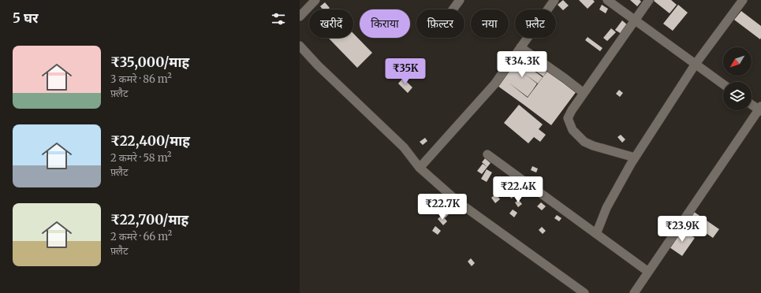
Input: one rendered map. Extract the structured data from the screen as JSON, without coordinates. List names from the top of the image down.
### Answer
{
  "north": "bottom left",
  "page": {
    "heading": "5 घर",
    "chip": [
      "खरीदें",
      "किराया",
      "फ़िल्टर",
      "नया",
      "फ़्लैट"
    ],
    "list": [
      {
        "name": "₹35,000/माह",
        "note": "3 कमरे · 86 m² · फ़्लैट"
      },
      {
        "name": "₹22,400/माह",
        "note": "2 कमरे · 58 m² · फ़्लैट"
      },
      {
        "name": "₹22,700/माह",
        "note": "2 कमरे · 66 m² · फ़्लैट"
      }
    ],
    "price": [
      "₹34.3K",
      "₹35K",
      "₹22.4K",
      "₹22.7K",
      "₹23.9K"
    ]
  }
}
